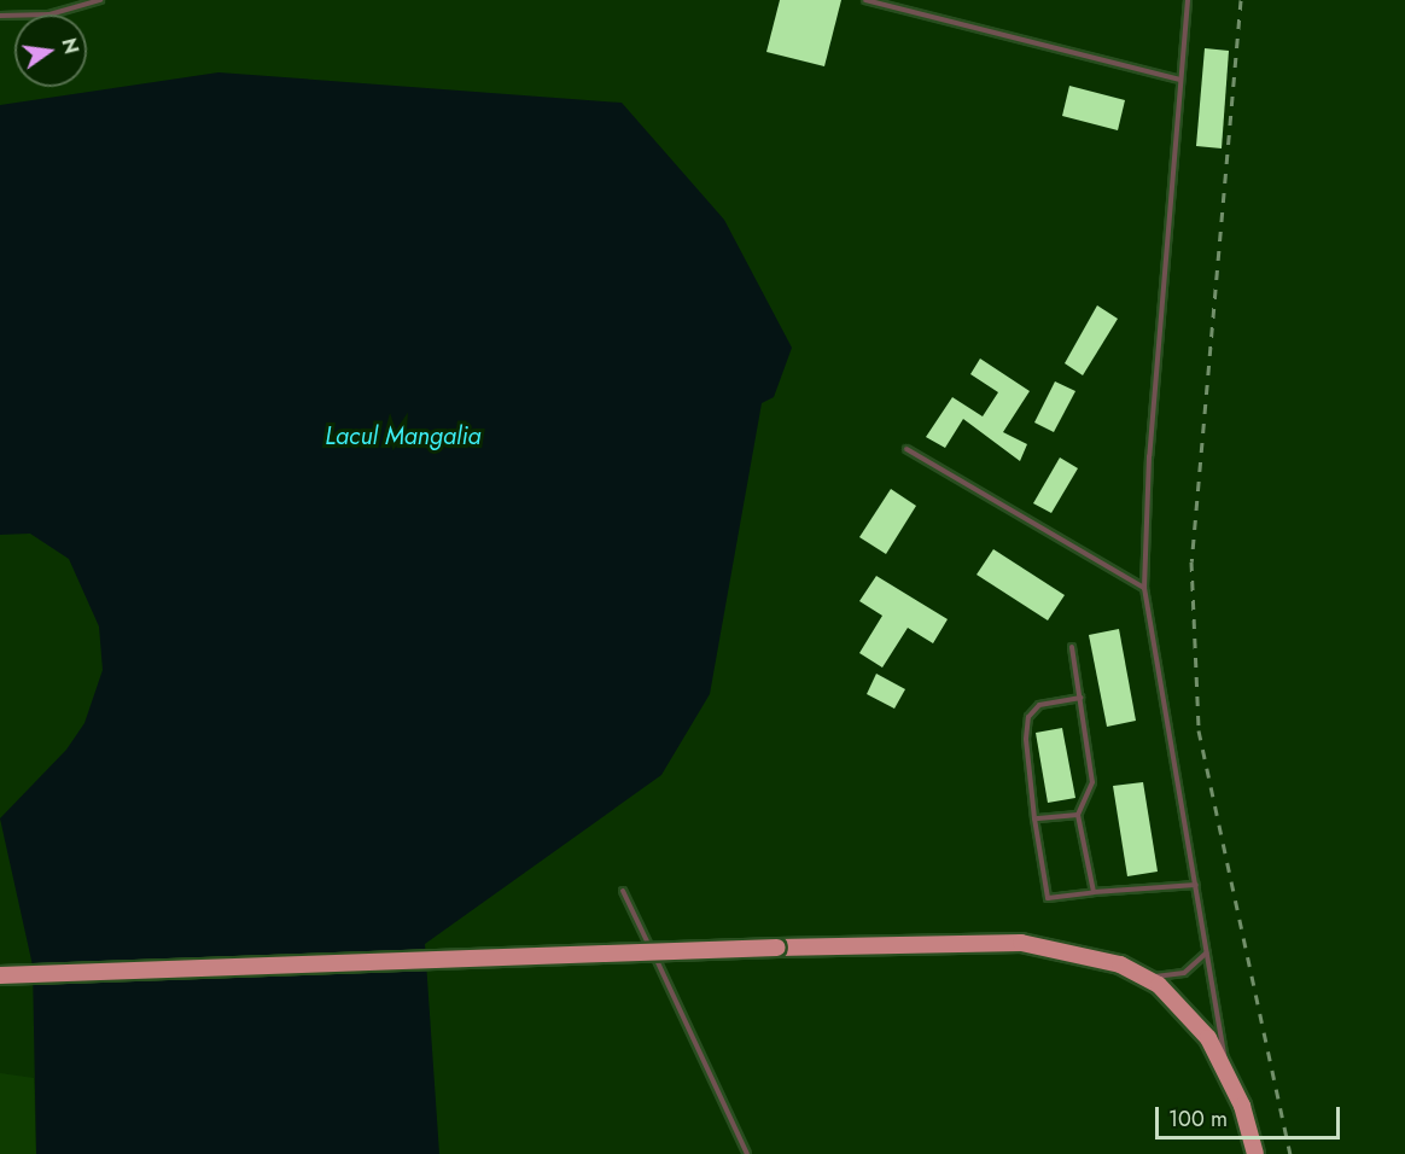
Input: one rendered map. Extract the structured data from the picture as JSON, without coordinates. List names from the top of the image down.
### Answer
{
  "water": ["Lacul Mangalia"],
  "scale_bar": "100 m",
  "north": "right"
}
